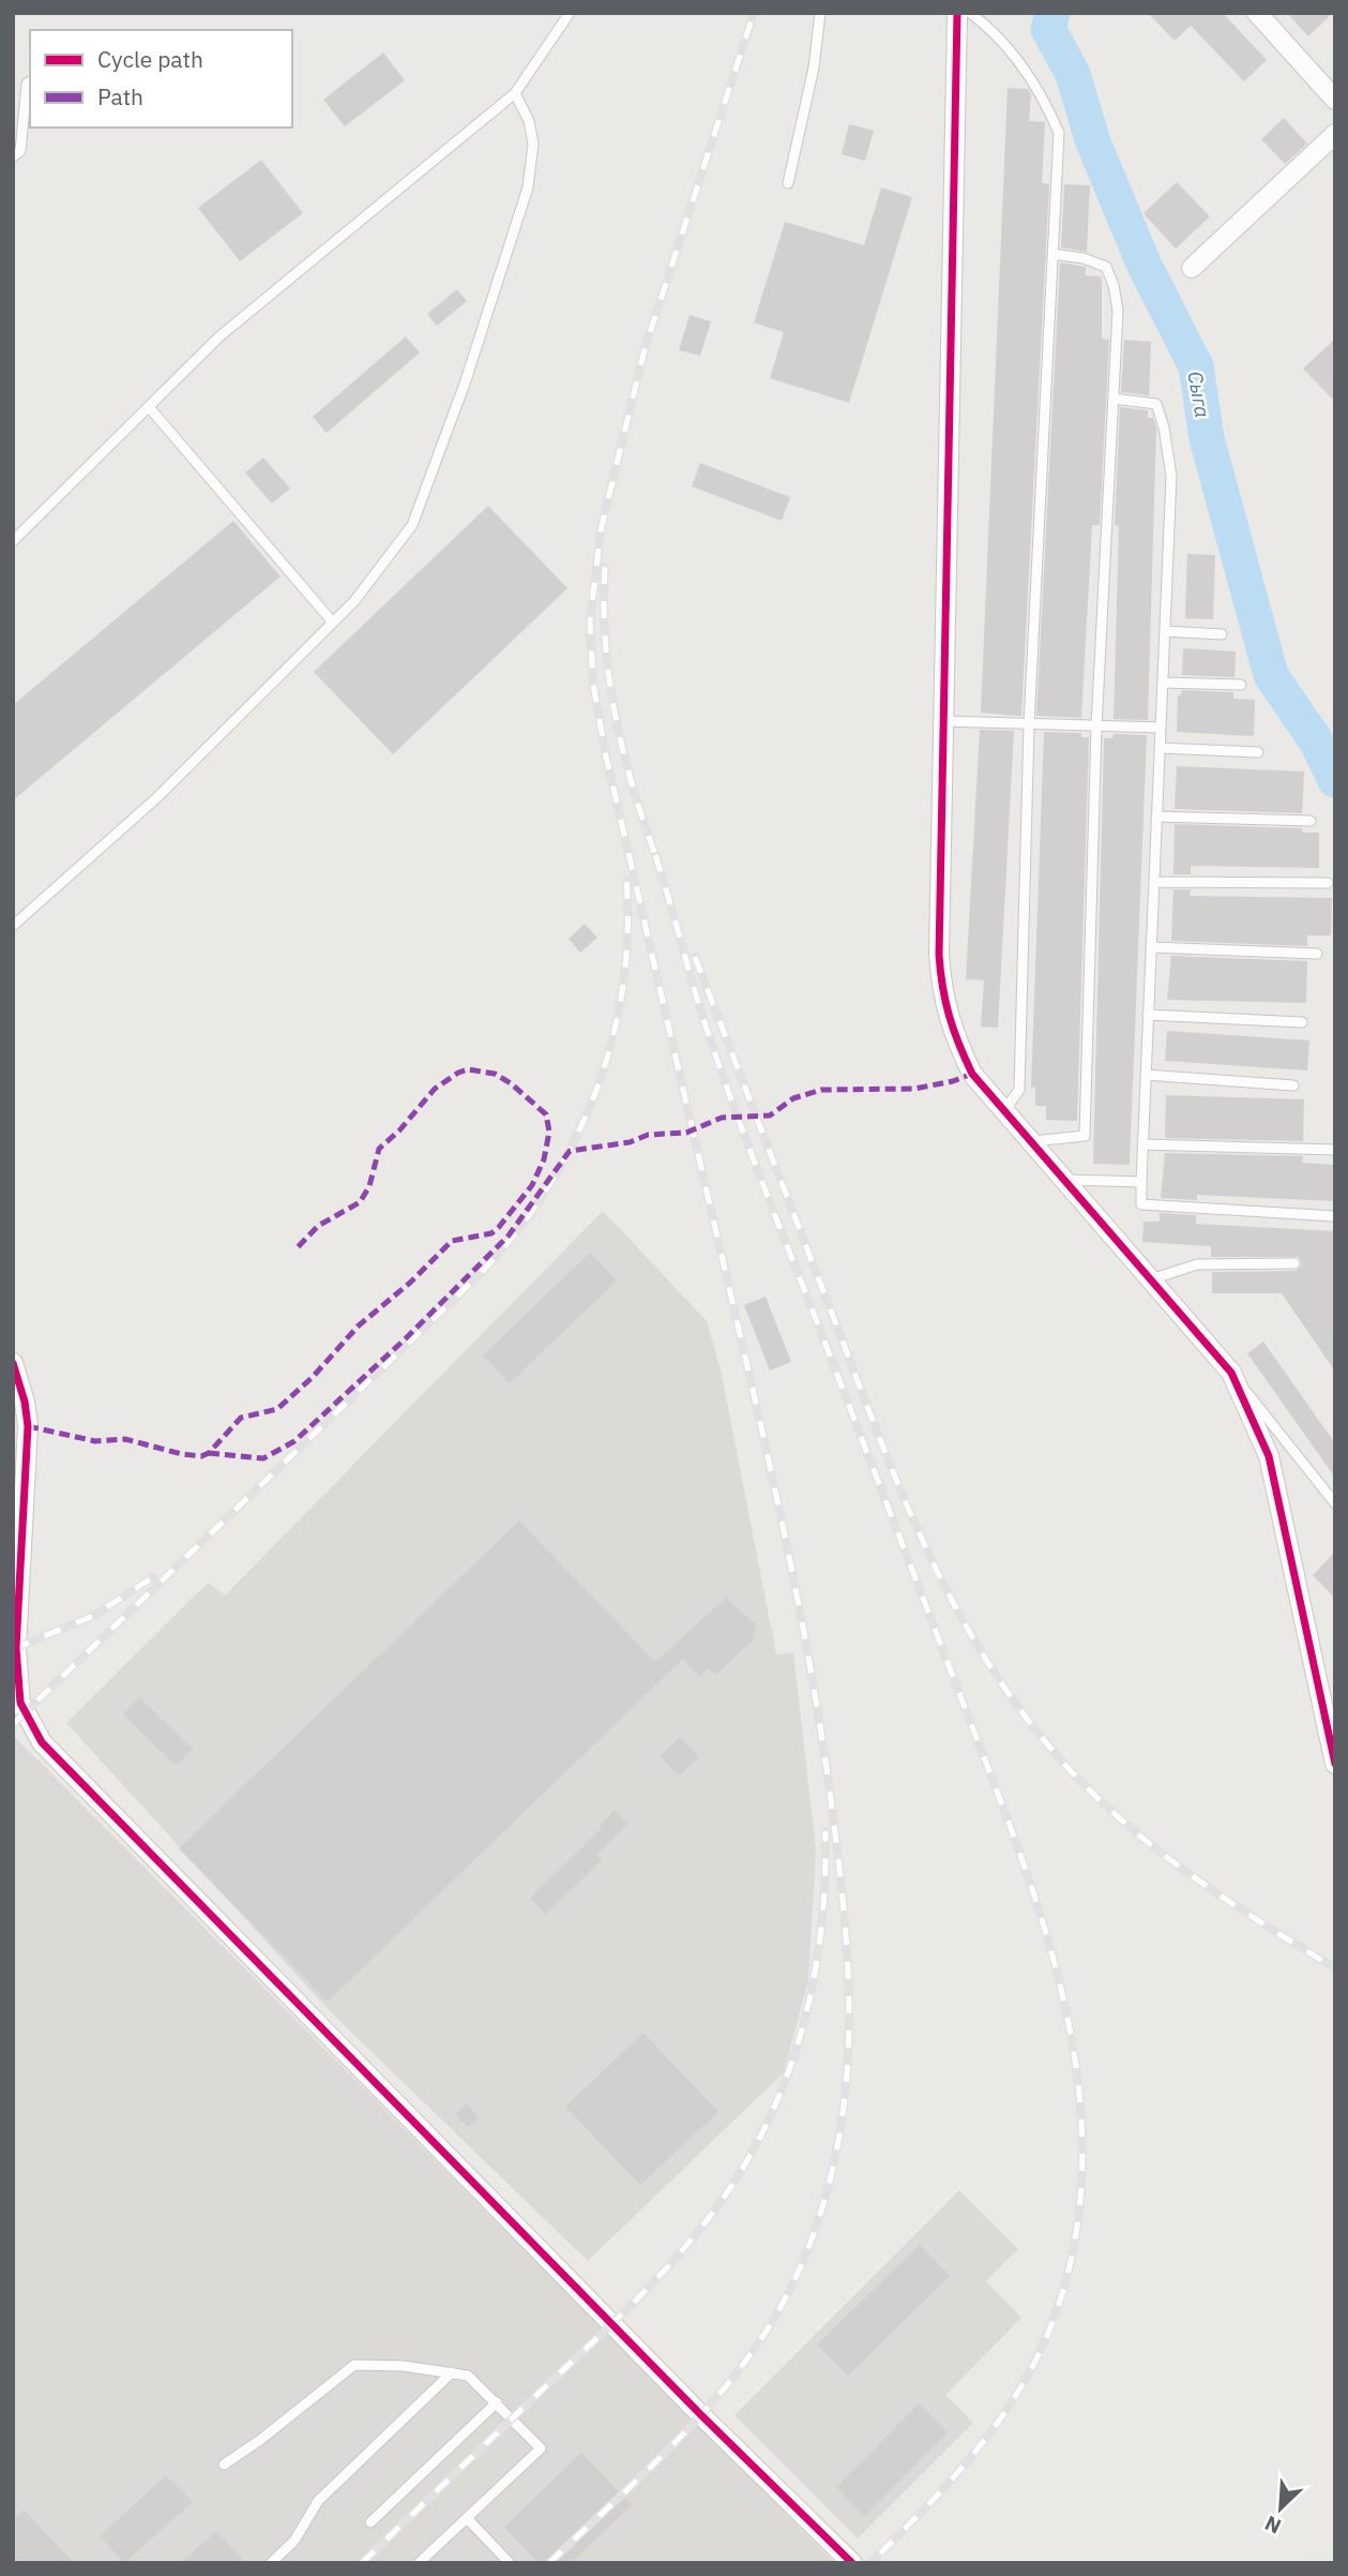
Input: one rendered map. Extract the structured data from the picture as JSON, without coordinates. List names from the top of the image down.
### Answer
{
  "water": ["Сыга"],
  "legend": ["Cycle path", "Path"],
  "north": "bottom left"
}
